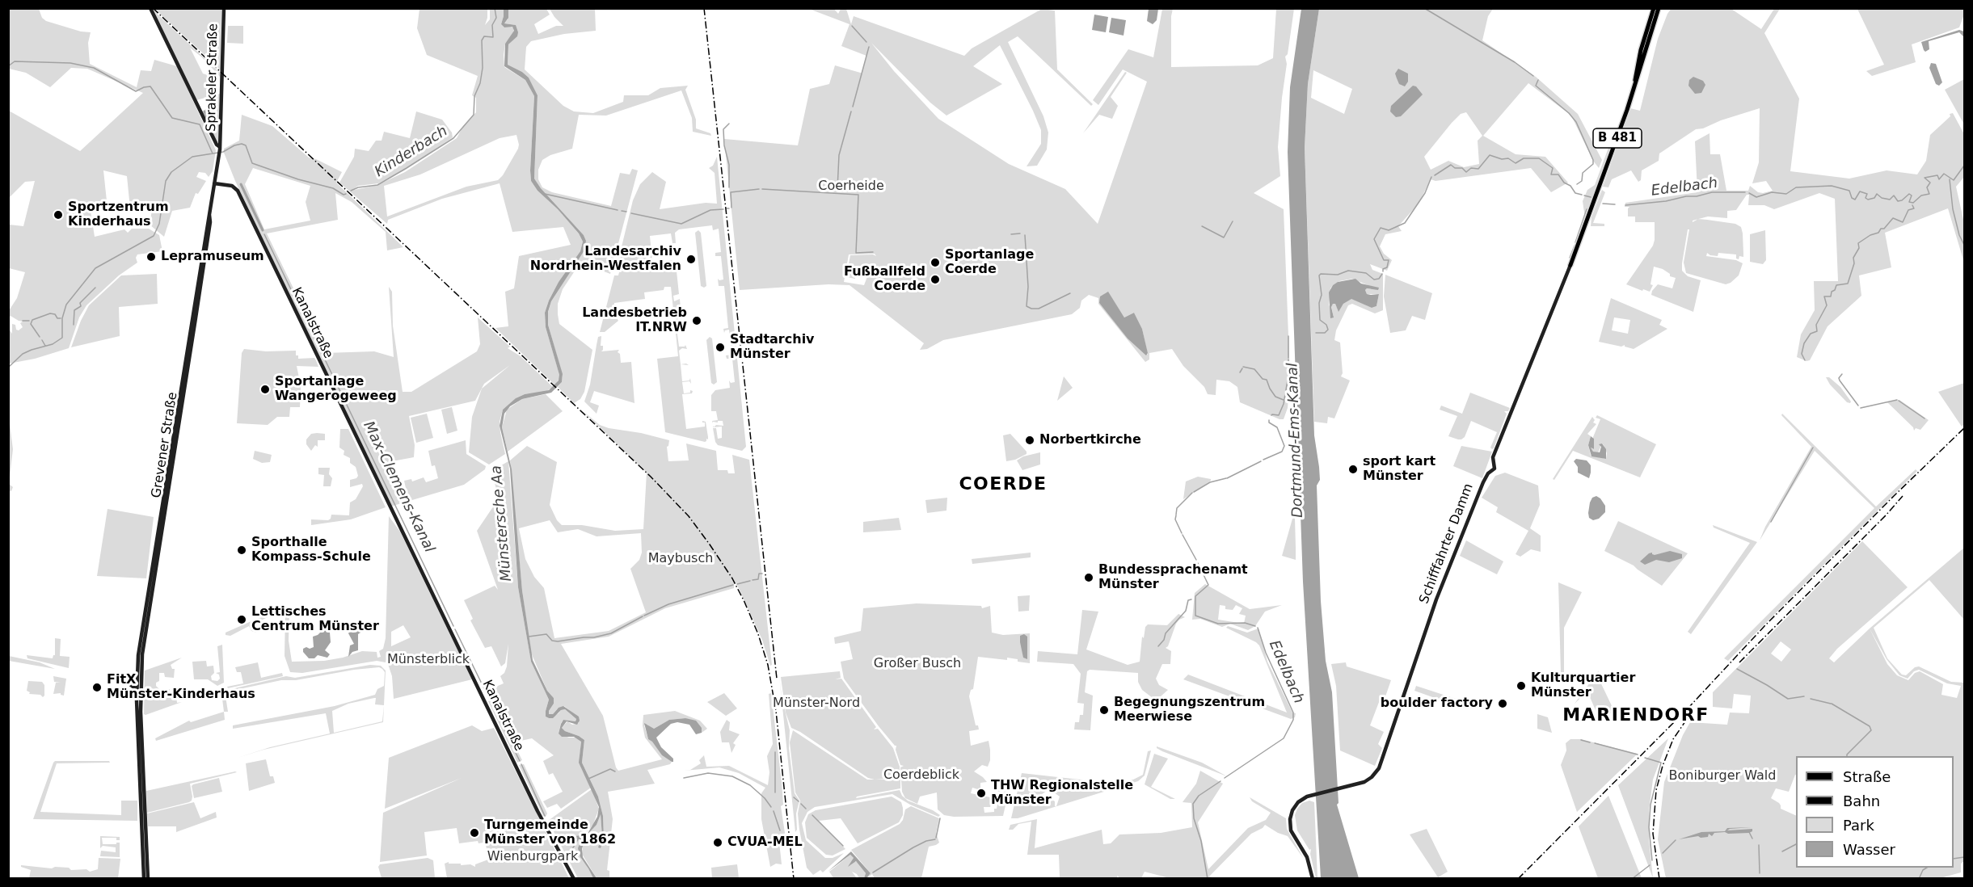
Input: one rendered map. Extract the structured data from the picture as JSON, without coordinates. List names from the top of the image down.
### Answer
{
  "streets": {
    "main road": [
      "Sprakeler Straße",
      "B 481",
      "Kanalstraße",
      "Grevener Straße",
      "Schifffahrter Damm"
    ]
  },
  "crossings": [
    ["Sprakeler Straße", "Grevener Straße"],
    ["Kanalstraße", "Grevener Straße"]
  ],
  "districts": ["COERDE", "MARIENDORF"],
  "water": [
    "Kinderbach",
    "Edelbach",
    "Dortmund-Ems-Kanal",
    "Max-Clemens-Kanal",
    "Münstersche Aa"
  ],
  "parks": [
    "Coerheide",
    "Maybusch",
    "Münsterblick",
    "Großer Busch",
    "Münster-Nord",
    "Coerdeblick",
    "Boniburger Wald",
    "Wienburgpark"
  ],
  "places": [
    "Sportzentrum Kinderhaus",
    "Lepramuseum",
    "Landesarchiv Nordrhein-Westfalen",
    "Sportanlage Coerde",
    "Fußballfeld Coerde",
    "Landesbetrieb IT.NRW",
    "Stadtarchiv Münster",
    "Sportanlage Wangerogeweeg",
    "Norbertkirche",
    "sport kart Münster",
    "Sporthalle Kompass-Schule",
    "Bundessprachenamt Münster",
    "Lettisches Centrum Münster",
    "Kulturquartier Münster",
    "FitX Münster-Kinderhaus",
    "boulder factory",
    "Begegnungszentrum Meerwiese",
    "THW Regionalstelle Münster",
    "Turngemeinde Münster von 1862",
    "CVUA-MEL"
  ],
  "legend": [
    "Straße",
    "Bahn",
    "Park",
    "Wasser"
  ]
}
